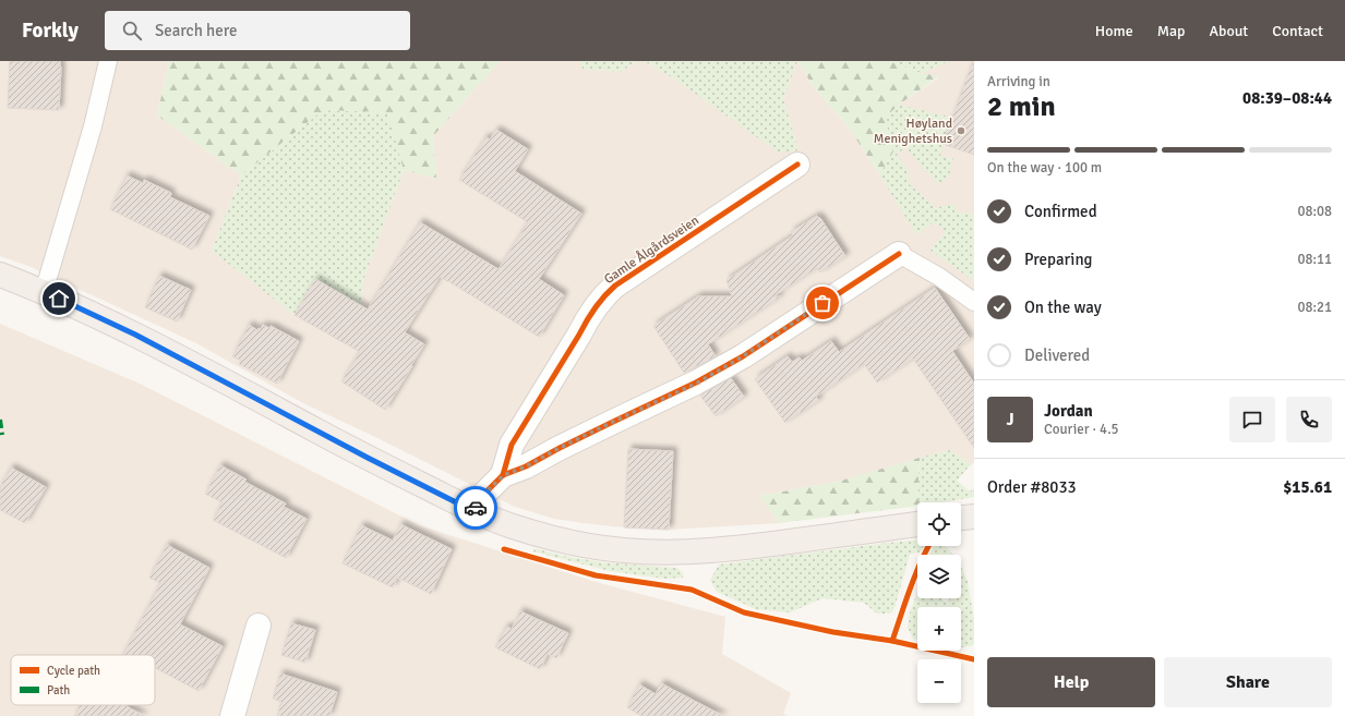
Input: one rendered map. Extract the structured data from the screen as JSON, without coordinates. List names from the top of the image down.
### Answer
{
  "streets": {
    "street": ["Gamle Ålgårdsveien"]
  },
  "places": ["Høyland Menighetshus"],
  "legend": ["Cycle path", "Path"],
  "page": {
    "header": "Forkly",
    "search": "Search here",
    "nav": [
      "Home",
      "Map",
      "About",
      "Contact"
    ],
    "heading": ["2 min", "Arriving in", "08:39–08:44"],
    "panel": [
      "Jordan",
      "Courier · 4.5",
      "Order #8033",
      "$15.61"
    ],
    "bar": "On the way · 100 m",
    "list": [
      ["Confirmed", "08:08"],
      ["Preparing", "08:11"],
      ["On the way", "08:21"],
      "Delivered"
    ],
    "round": "J",
    "map_buttons": ["+", "−"],
    "buttons": ["Help", "Share"]
  }
}
